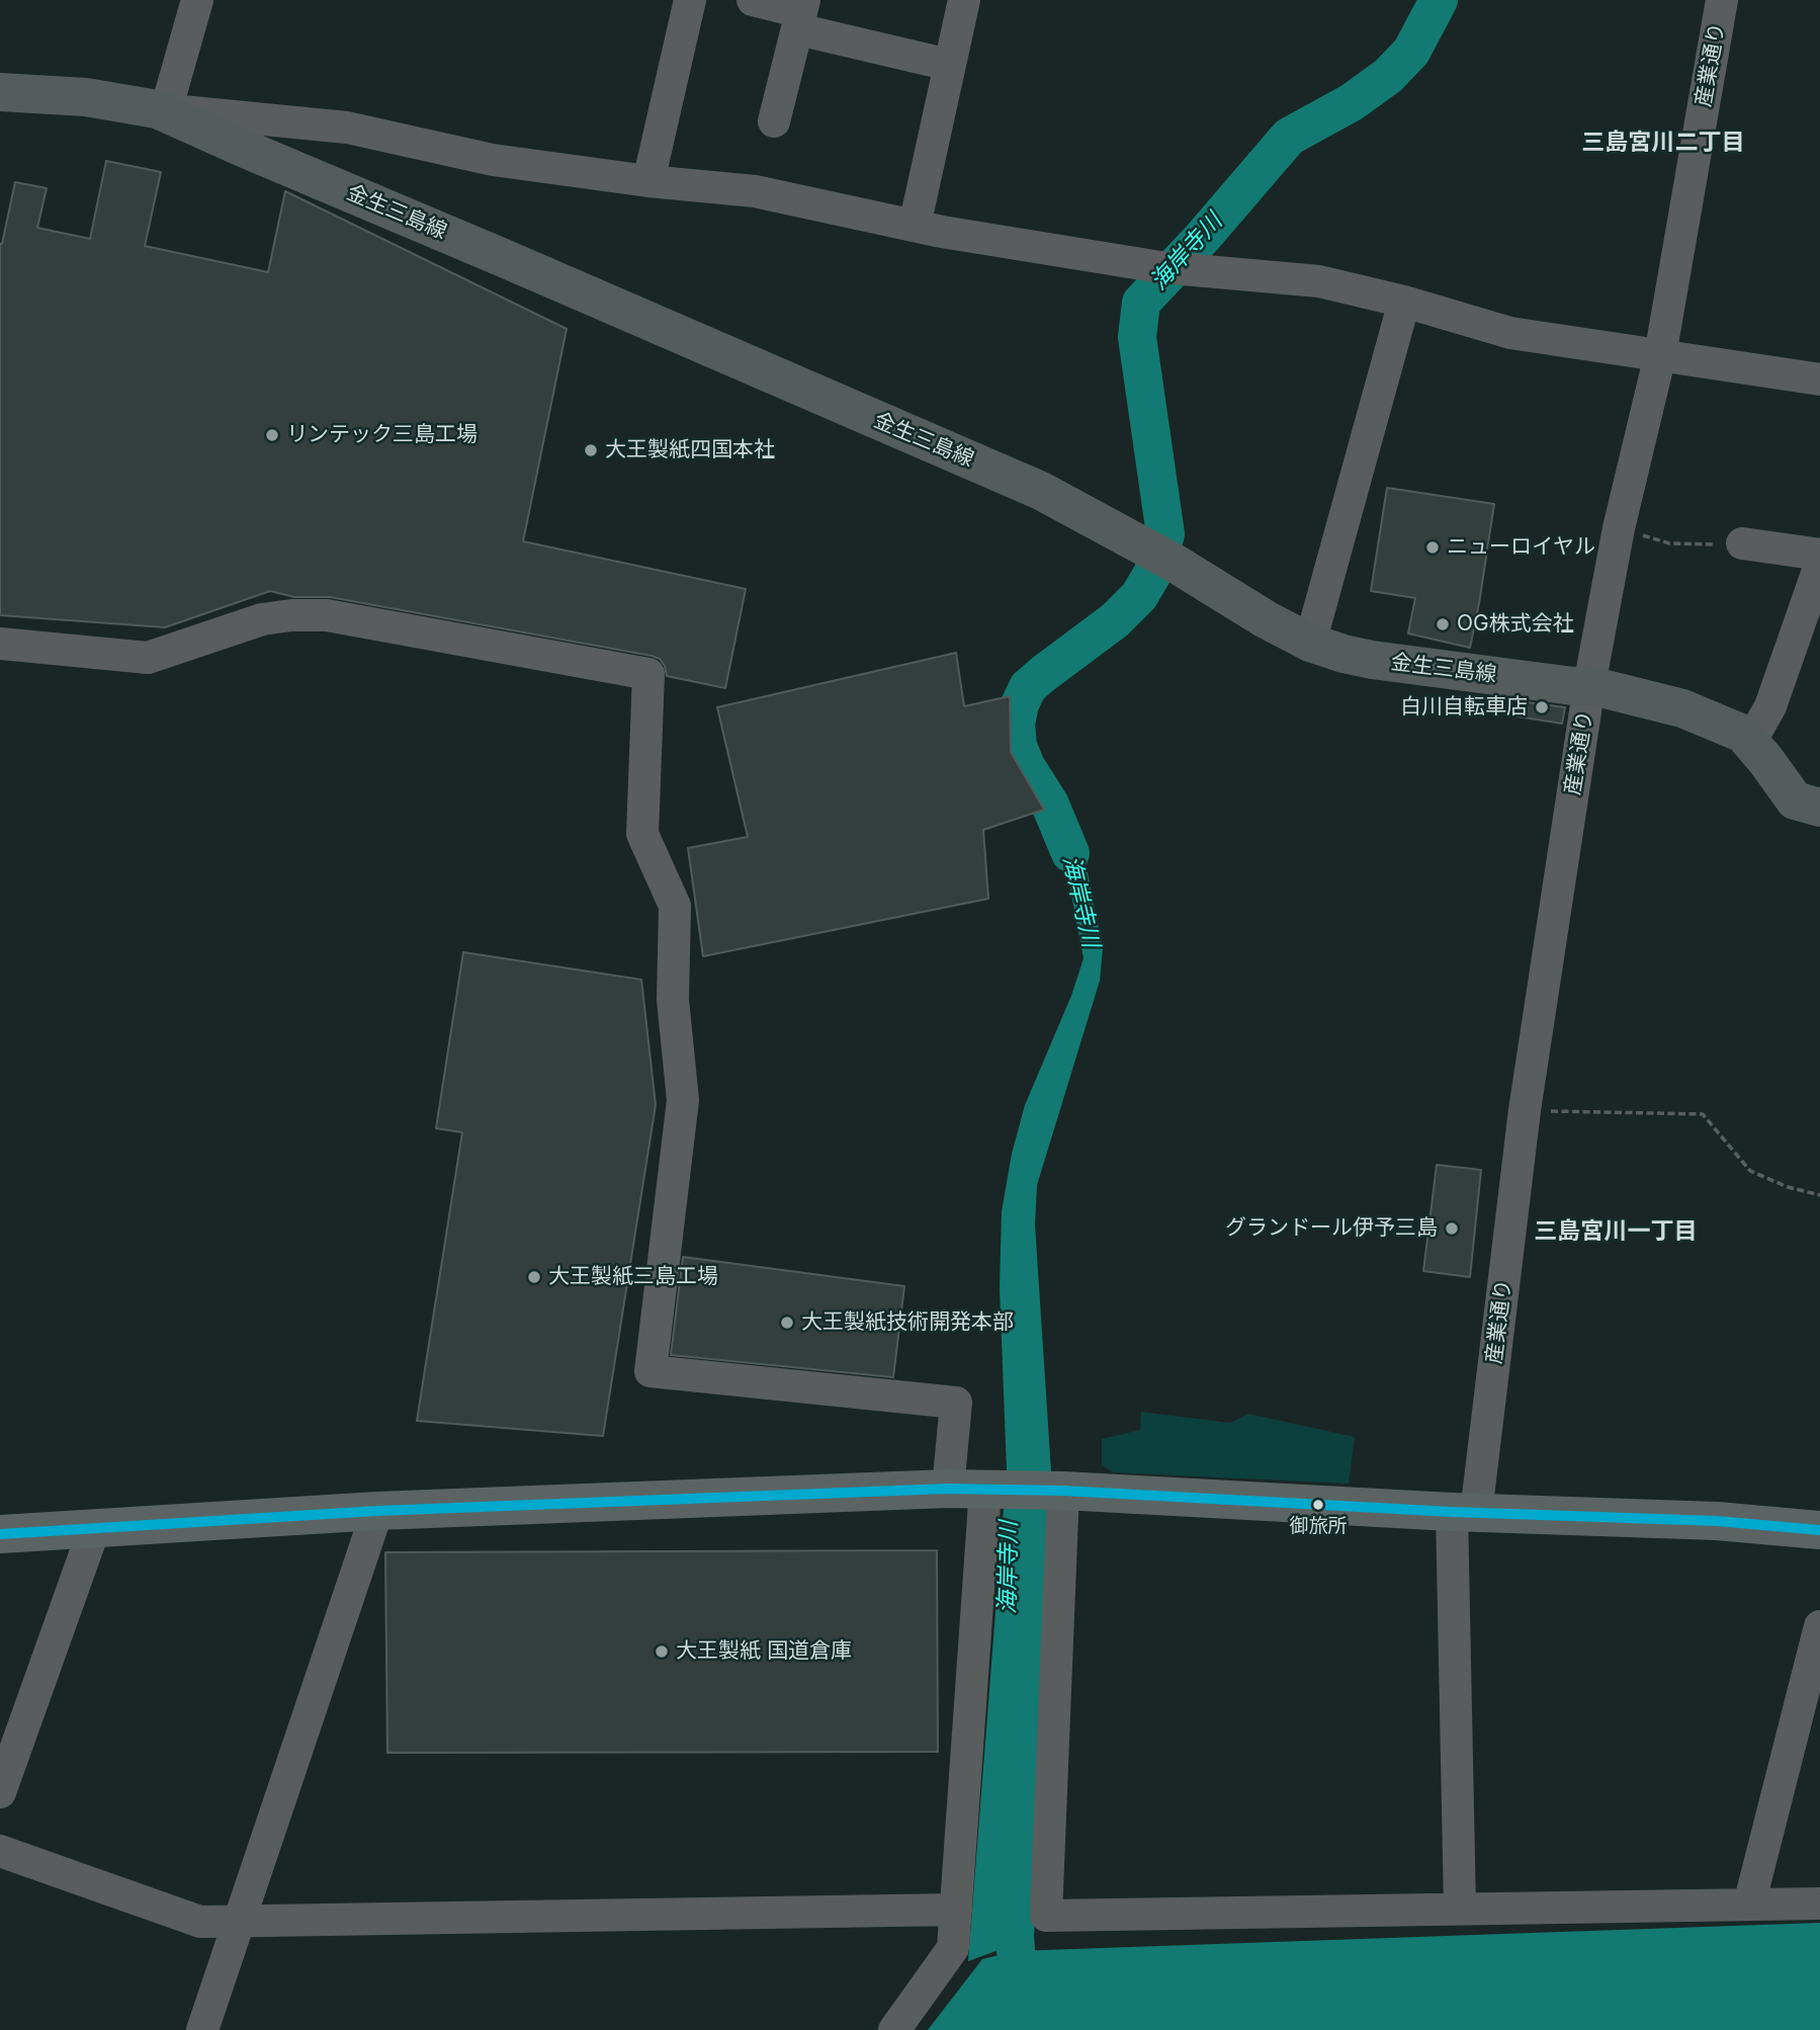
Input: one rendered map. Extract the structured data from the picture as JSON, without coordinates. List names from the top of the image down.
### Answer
{
  "streets": {
    "main road": ["金生三島線"],
    "street": ["産業通り"]
  },
  "crossings": [
    ["産業通り", "金生三島線"]
  ],
  "districts": ["三島宮川二丁目", "三島宮川一丁目"],
  "water": ["海岸寺川"],
  "places": [
    "リンテック三島工場",
    "大王製紙四国本社",
    "ニューロイヤル",
    "OG株式会社",
    "白川自転車店",
    "グランドール伊予三島",
    "大王製紙三島工場",
    "大王製紙技術開発本部",
    "御旅所",
    "大王製紙 国道倉庫"
  ]
}
